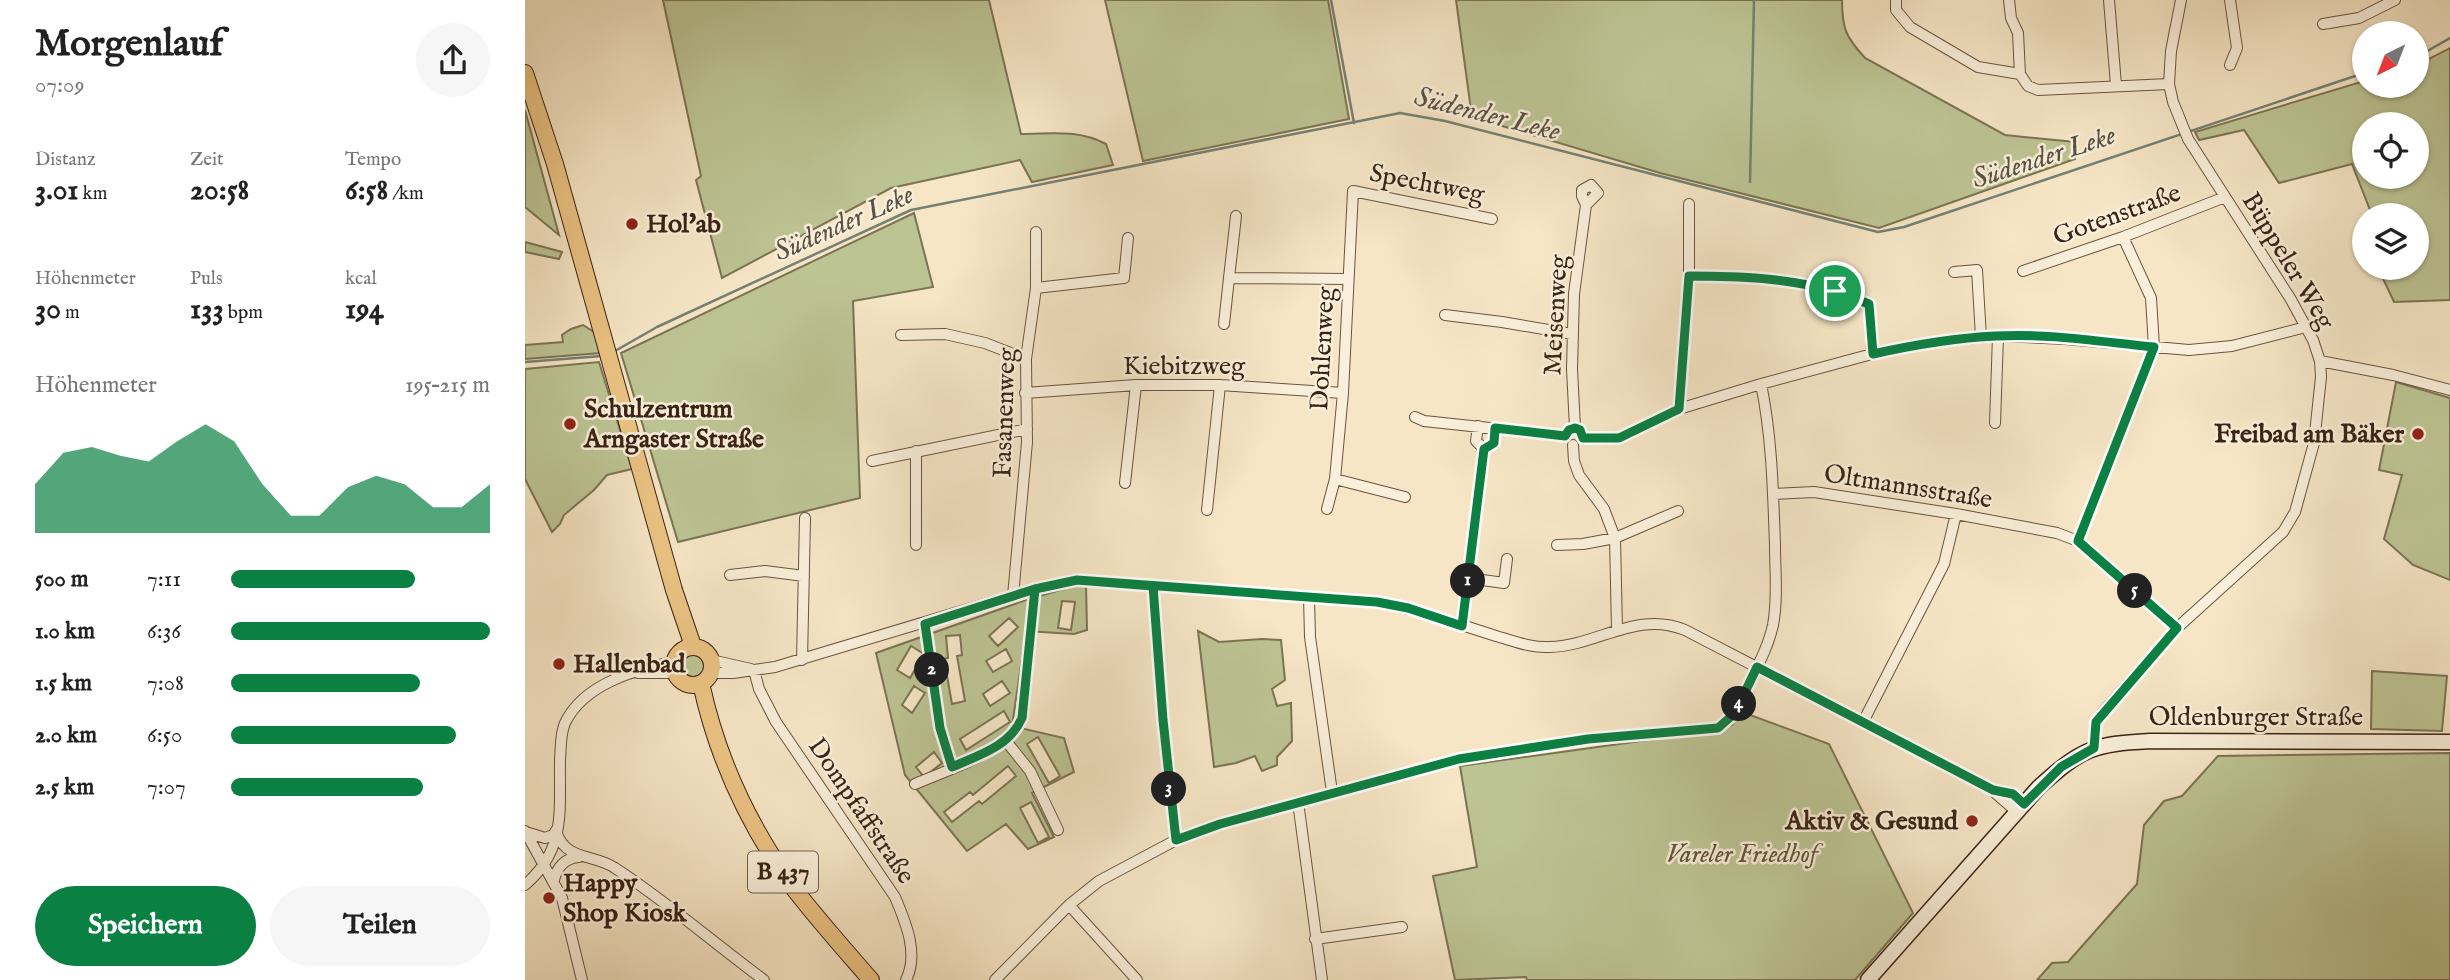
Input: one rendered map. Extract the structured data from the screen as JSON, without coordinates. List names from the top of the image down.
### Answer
{
  "streets": {
    "main road": ["Oldenburger Straße", "B 437"],
    "street": [
      "Spechtweg",
      "Gotenstraße",
      "Büppeler Weg",
      "Meisenweg",
      "Dohlenweg",
      "Kiebitzweg",
      "Fasanenweg",
      "Oltmannsstraße",
      "Dompfaffstraße"
    ]
  },
  "crossings": [
    ["Spechtweg", "Dohlenweg"],
    ["Gotenstraße", "Büppeler Weg"],
    ["Büppeler Weg", "Oltmannsstraße"],
    ["Büppeler Weg", "Oldenburger Straße"],
    ["Dohlenweg", "Kiebitzweg"],
    ["Kiebitzweg", "Fasanenweg"]
  ],
  "water": ["Südender Leke"],
  "parks": ["Vareler Friedhof"],
  "places": [
    "Hol'ab",
    "Schulzentrum Arngaster Straße",
    "Freibad am Bäker",
    "Hallenbad",
    "Aktiv & Gesund",
    "Happy Shop Kiosk"
  ],
  "north": "bottom left",
  "page": {
    "heading": ["Morgenlauf", "07:09"],
    "stats": [
      ["Distanz", "3.01 km"],
      ["Zeit", "20:58"],
      ["Tempo", "6:58 /km"],
      ["Höhenmeter", "30 m"],
      ["Puls", "133 bpm"],
      ["kcal", "194"]
    ],
    "chart": ["Höhenmeter", "195–215 m"],
    "list": [
      {
        "name": "500 m",
        "note": "7:11"
      },
      {
        "name": "1.0 km",
        "note": "6:36"
      },
      {
        "name": "1.5 km",
        "note": "7:08"
      },
      {
        "name": "2.0 km",
        "note": "6:50"
      },
      {
        "name": "2.5 km",
        "note": "7:07"
      }
    ],
    "pins": [
      "1",
      "5",
      "2",
      "4",
      "3"
    ],
    "buttons": ["Speichern", "Teilen"]
  }
}
